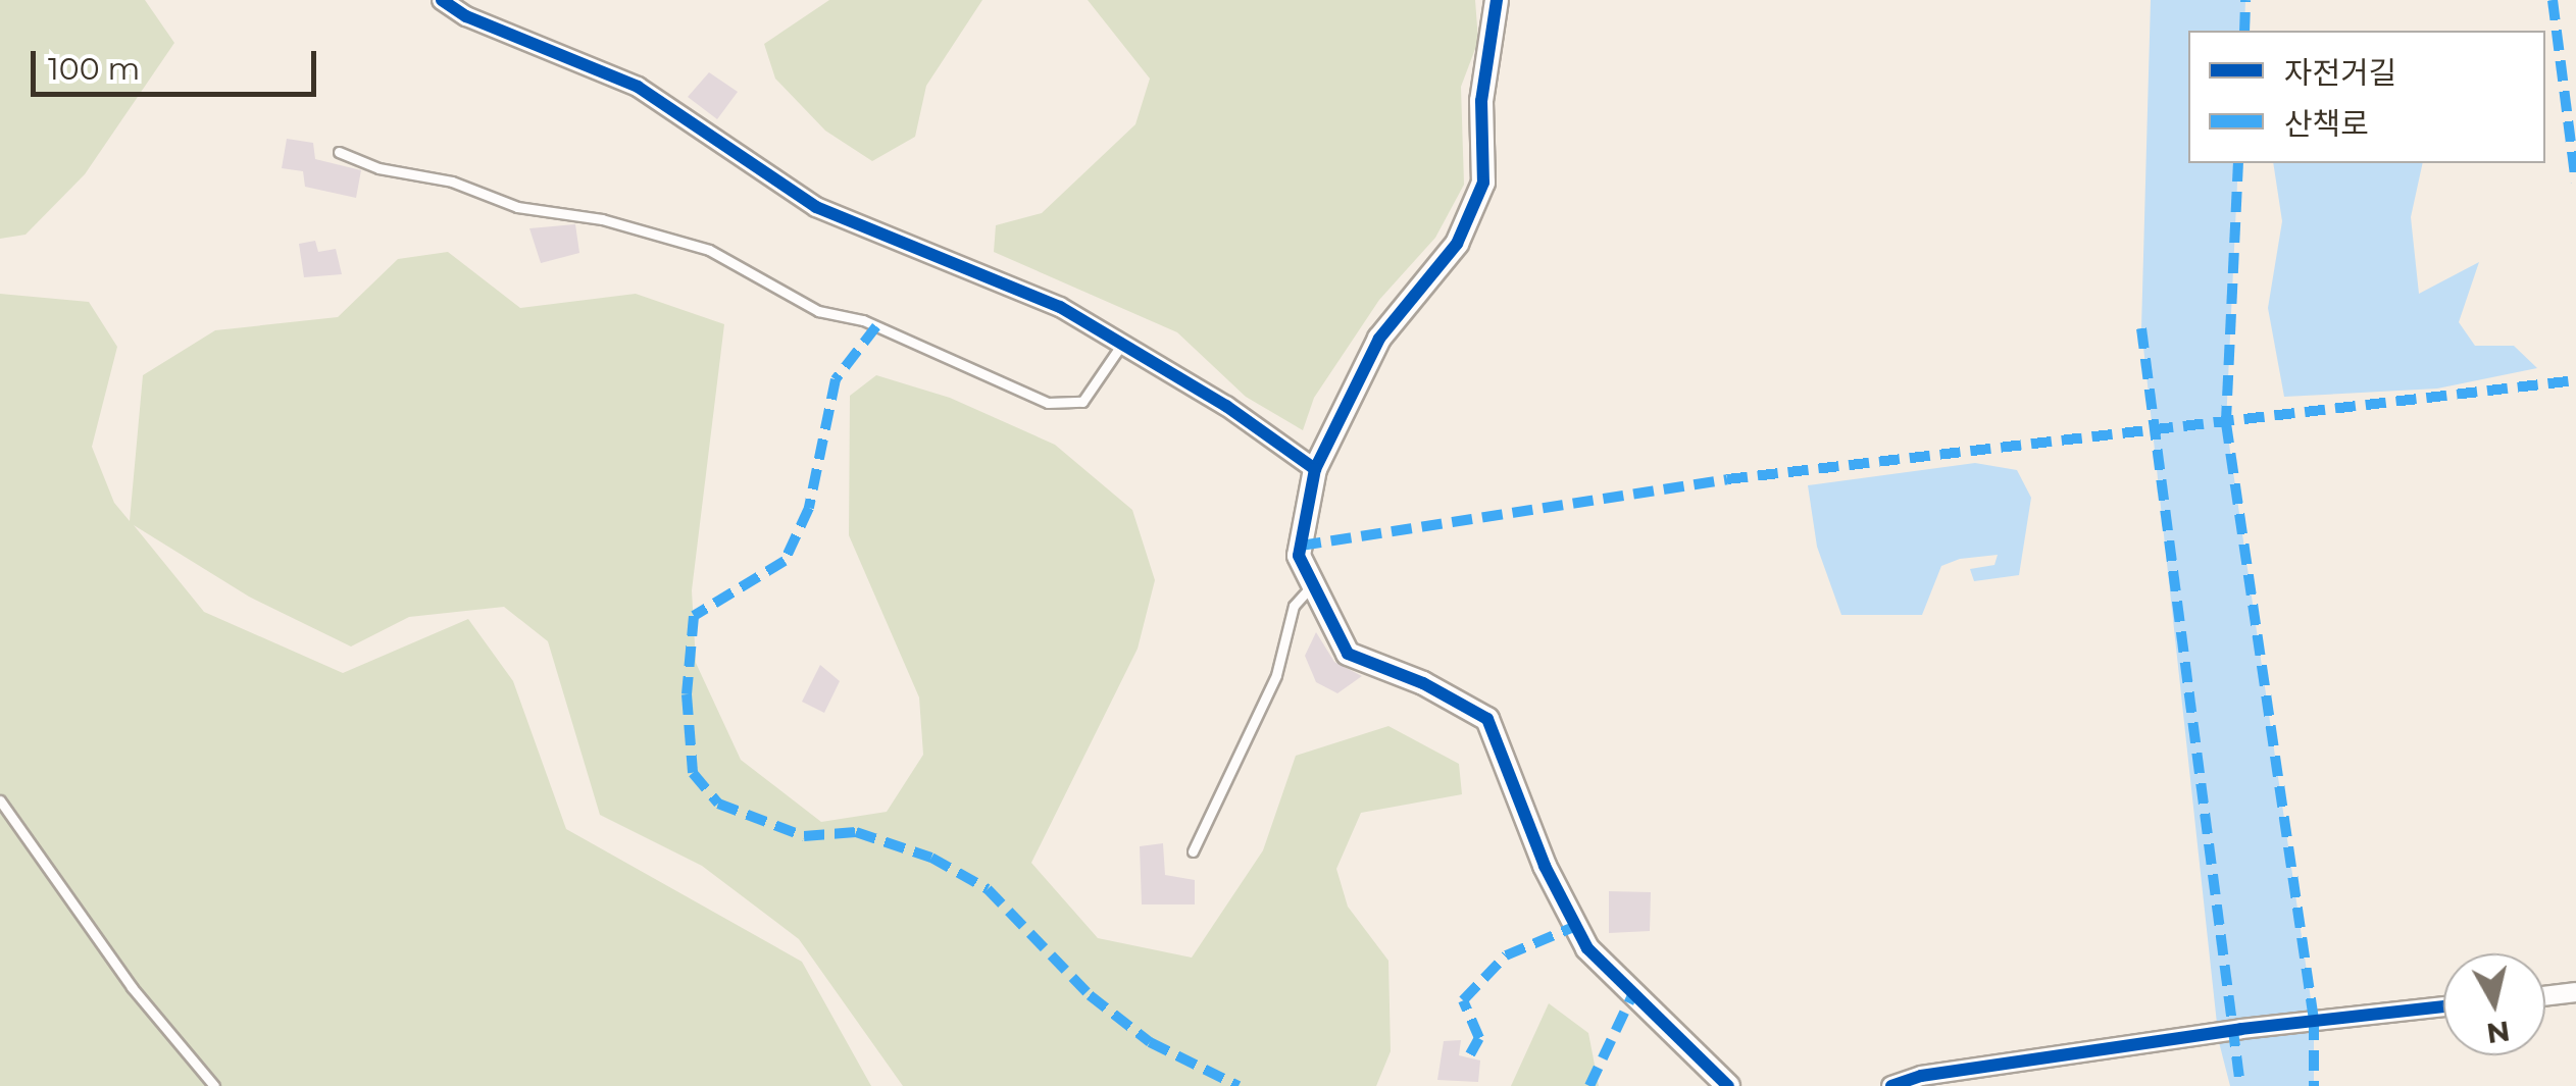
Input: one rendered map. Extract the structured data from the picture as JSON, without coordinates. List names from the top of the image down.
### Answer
{
  "legend": ["자전거길", "산책로"],
  "scale_bar": "100 m",
  "north": "bottom"
}
